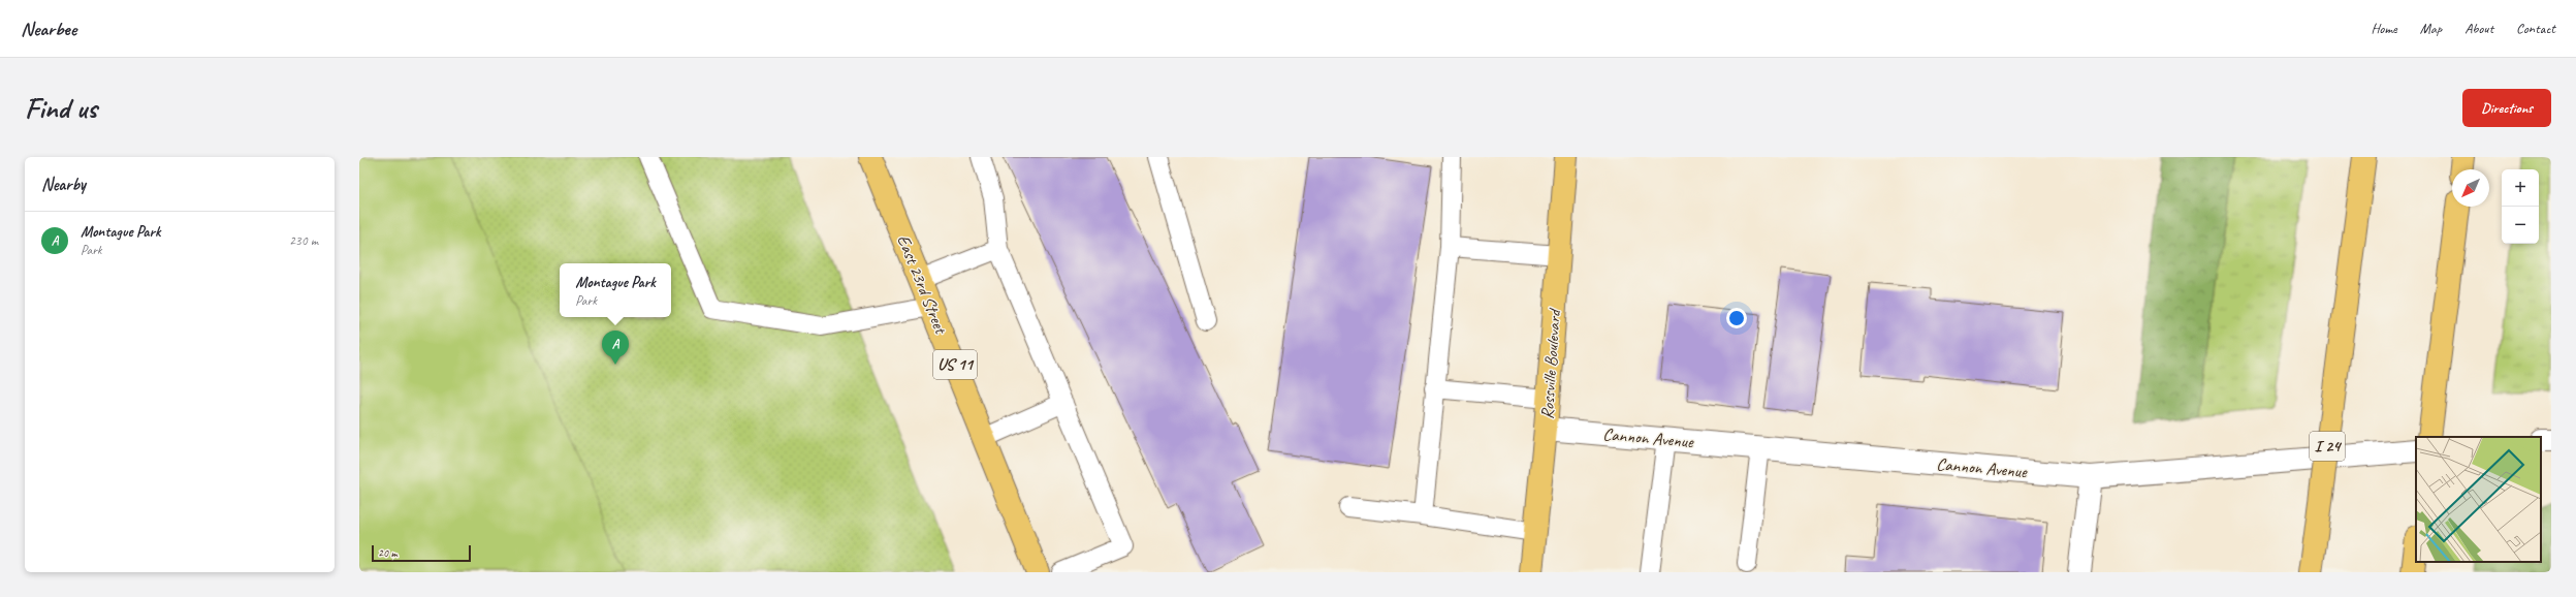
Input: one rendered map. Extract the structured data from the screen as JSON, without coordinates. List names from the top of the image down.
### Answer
{
  "streets": {
    "main road": [
      "East 23rd Street",
      "US 11",
      "Rossville Boulevard",
      "I 24"
    ],
    "street": ["Cannon Avenue"]
  },
  "crossings": [
    ["Rossville Boulevard", "Cannon Avenue"]
  ],
  "scale_bar": "20 m",
  "north": "bottom left",
  "page": {
    "header": "Nearbee",
    "nav": [
      "Home",
      "Map",
      "About",
      "Contact"
    ],
    "buttons": "Directions",
    "title": "Find us",
    "heading": "Nearby",
    "map_buttons": ["+", "−"],
    "list": [
      {
        "mark": "A",
        "name": "Montague Park",
        "note": "Park",
        "value": "230 m"
      }
    ],
    "popup": ["Montague Park", "Park"],
    "pins": "A",
    "scale": "20 m"
  }
}
